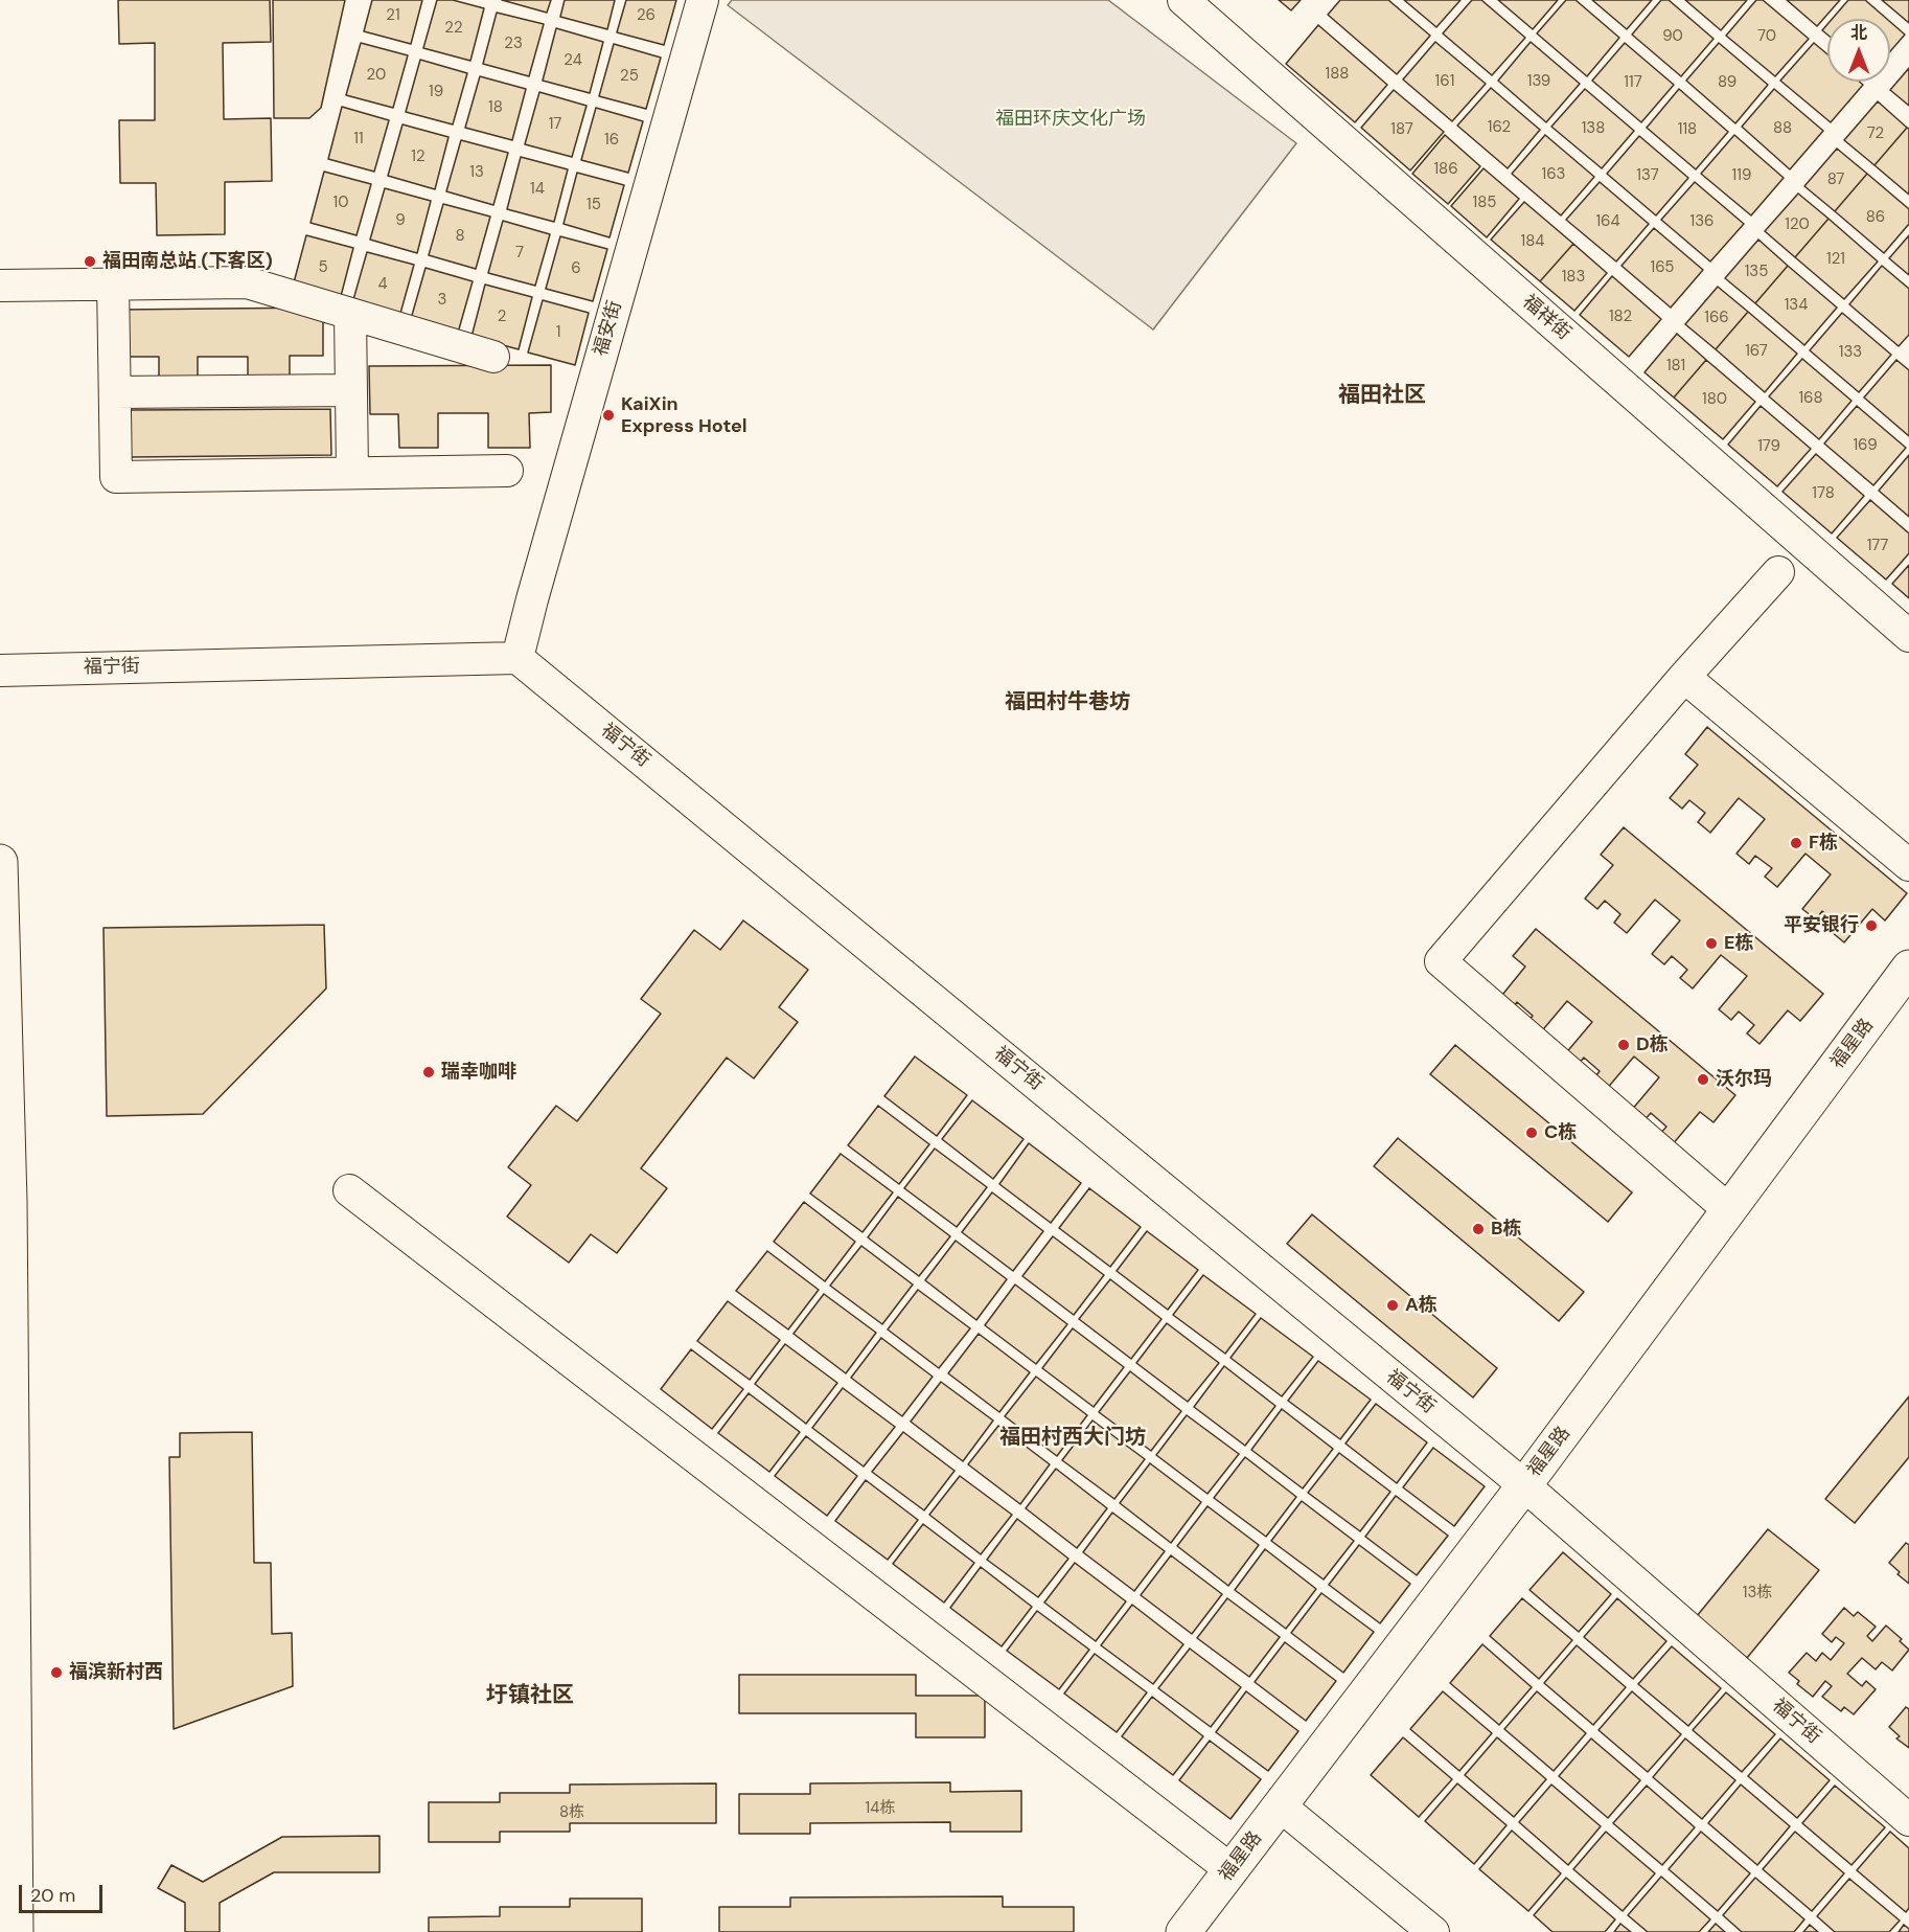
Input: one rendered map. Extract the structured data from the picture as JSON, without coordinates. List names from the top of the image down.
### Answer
{
  "streets": {
    "main road": ["福星路"],
    "street": ["福祥街", "福安街", "福宁街"]
  },
  "crossings": [
    ["福安街", "福宁街"],
    ["福宁街", "福星路"]
  ],
  "districts": [
    "福田社区",
    "福田村牛巷坊",
    "福田村西大门坊",
    "圩镇社区"
  ],
  "parks": ["福田环庆文化广场"],
  "places": [
    "福田南总站 (下客区)",
    "KaiXin Express Hotel",
    "F栋",
    "平安银行",
    "E栋",
    "D栋",
    "瑞幸咖啡",
    "沃尔玛",
    "C栋",
    "B栋",
    "A栋",
    "福滨新村西"
  ],
  "house_numbers": [
    "21",
    "26",
    "22",
    "90",
    "70",
    "23",
    "24",
    "188",
    "20",
    "25",
    "161",
    "139",
    "117",
    "89",
    "19",
    "18",
    "17",
    "162",
    "138",
    "88",
    "187",
    "118",
    "72",
    "11",
    "16",
    "12",
    "186",
    "13",
    "163",
    "137",
    "119",
    "87",
    "14",
    "10",
    "185",
    "15",
    "86",
    "9",
    "164",
    "136",
    "120",
    "8",
    "184",
    "7",
    "121",
    "5",
    "165",
    "6",
    "135",
    "183",
    "4",
    "3",
    "134",
    "2",
    "182",
    "166",
    "1",
    "167",
    "133",
    "181",
    "168",
    "180",
    "169",
    "179",
    "178",
    "177",
    "13栋",
    "14栋",
    "8栋"
  ],
  "scale_bar": "20 m",
  "north": "top"
}
